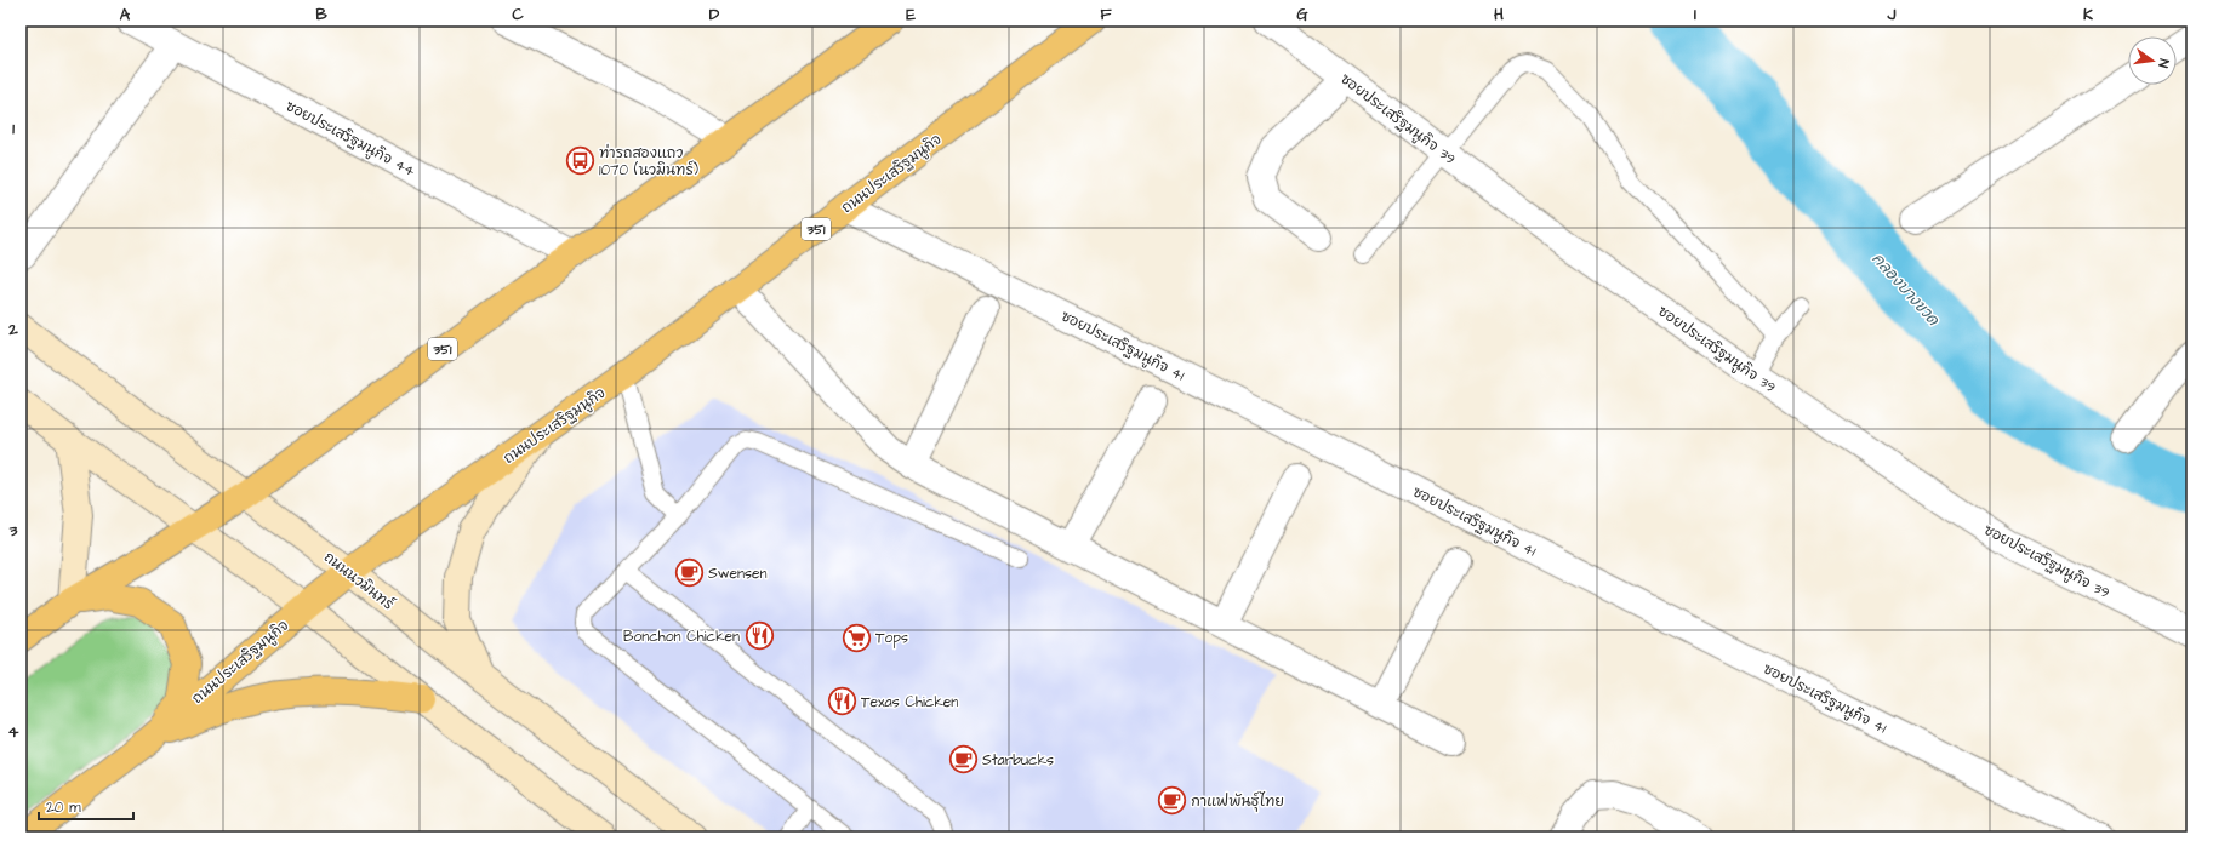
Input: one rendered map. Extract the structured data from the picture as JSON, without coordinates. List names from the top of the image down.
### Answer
{
  "streets": {
    "main road": ["ถนนประเสริฐมนูกิจ", "351", "ถนนนวมินทร์"],
    "street": ["ซอยประเสริฐมนูกิจ 39", "ซอยประเสริฐมนูกิจ 44", "ซอยประเสริฐมนูกิจ 41"]
  },
  "crossings": [
    ["ซอยประเสริฐมนูกิจ 44", "351"],
    ["ถนนประเสริฐมนูกิจ", "ซอยประเสริฐมนูกิจ 41"],
    ["ถนนประเสริฐมนูกิจ", "ถนนนวมินทร์"],
    ["351", "ถนนนวมินทร์"]
  ],
  "water": ["คลองบางขวด"],
  "places": {
    "bus stop": ["ท่ารถสองแถว 1070 (นวมินทร์)"],
    "cafe": ["Swensen", "Starbucks", "กาแฟพันธุ์ไทย"],
    "restaurant": ["Bonchon Chicken", "Texas Chicken"],
    "supermarket": ["Tops"]
  },
  "scale_bar": "20 m",
  "north": "right",
  "grid": {
    "columns": [
      "A",
      "B",
      "C",
      "D",
      "E",
      "F",
      "G",
      "H",
      "I",
      "J",
      "K"
    ],
    "rows": [
      "1",
      "2",
      "3",
      "4"
    ]
  }
}
